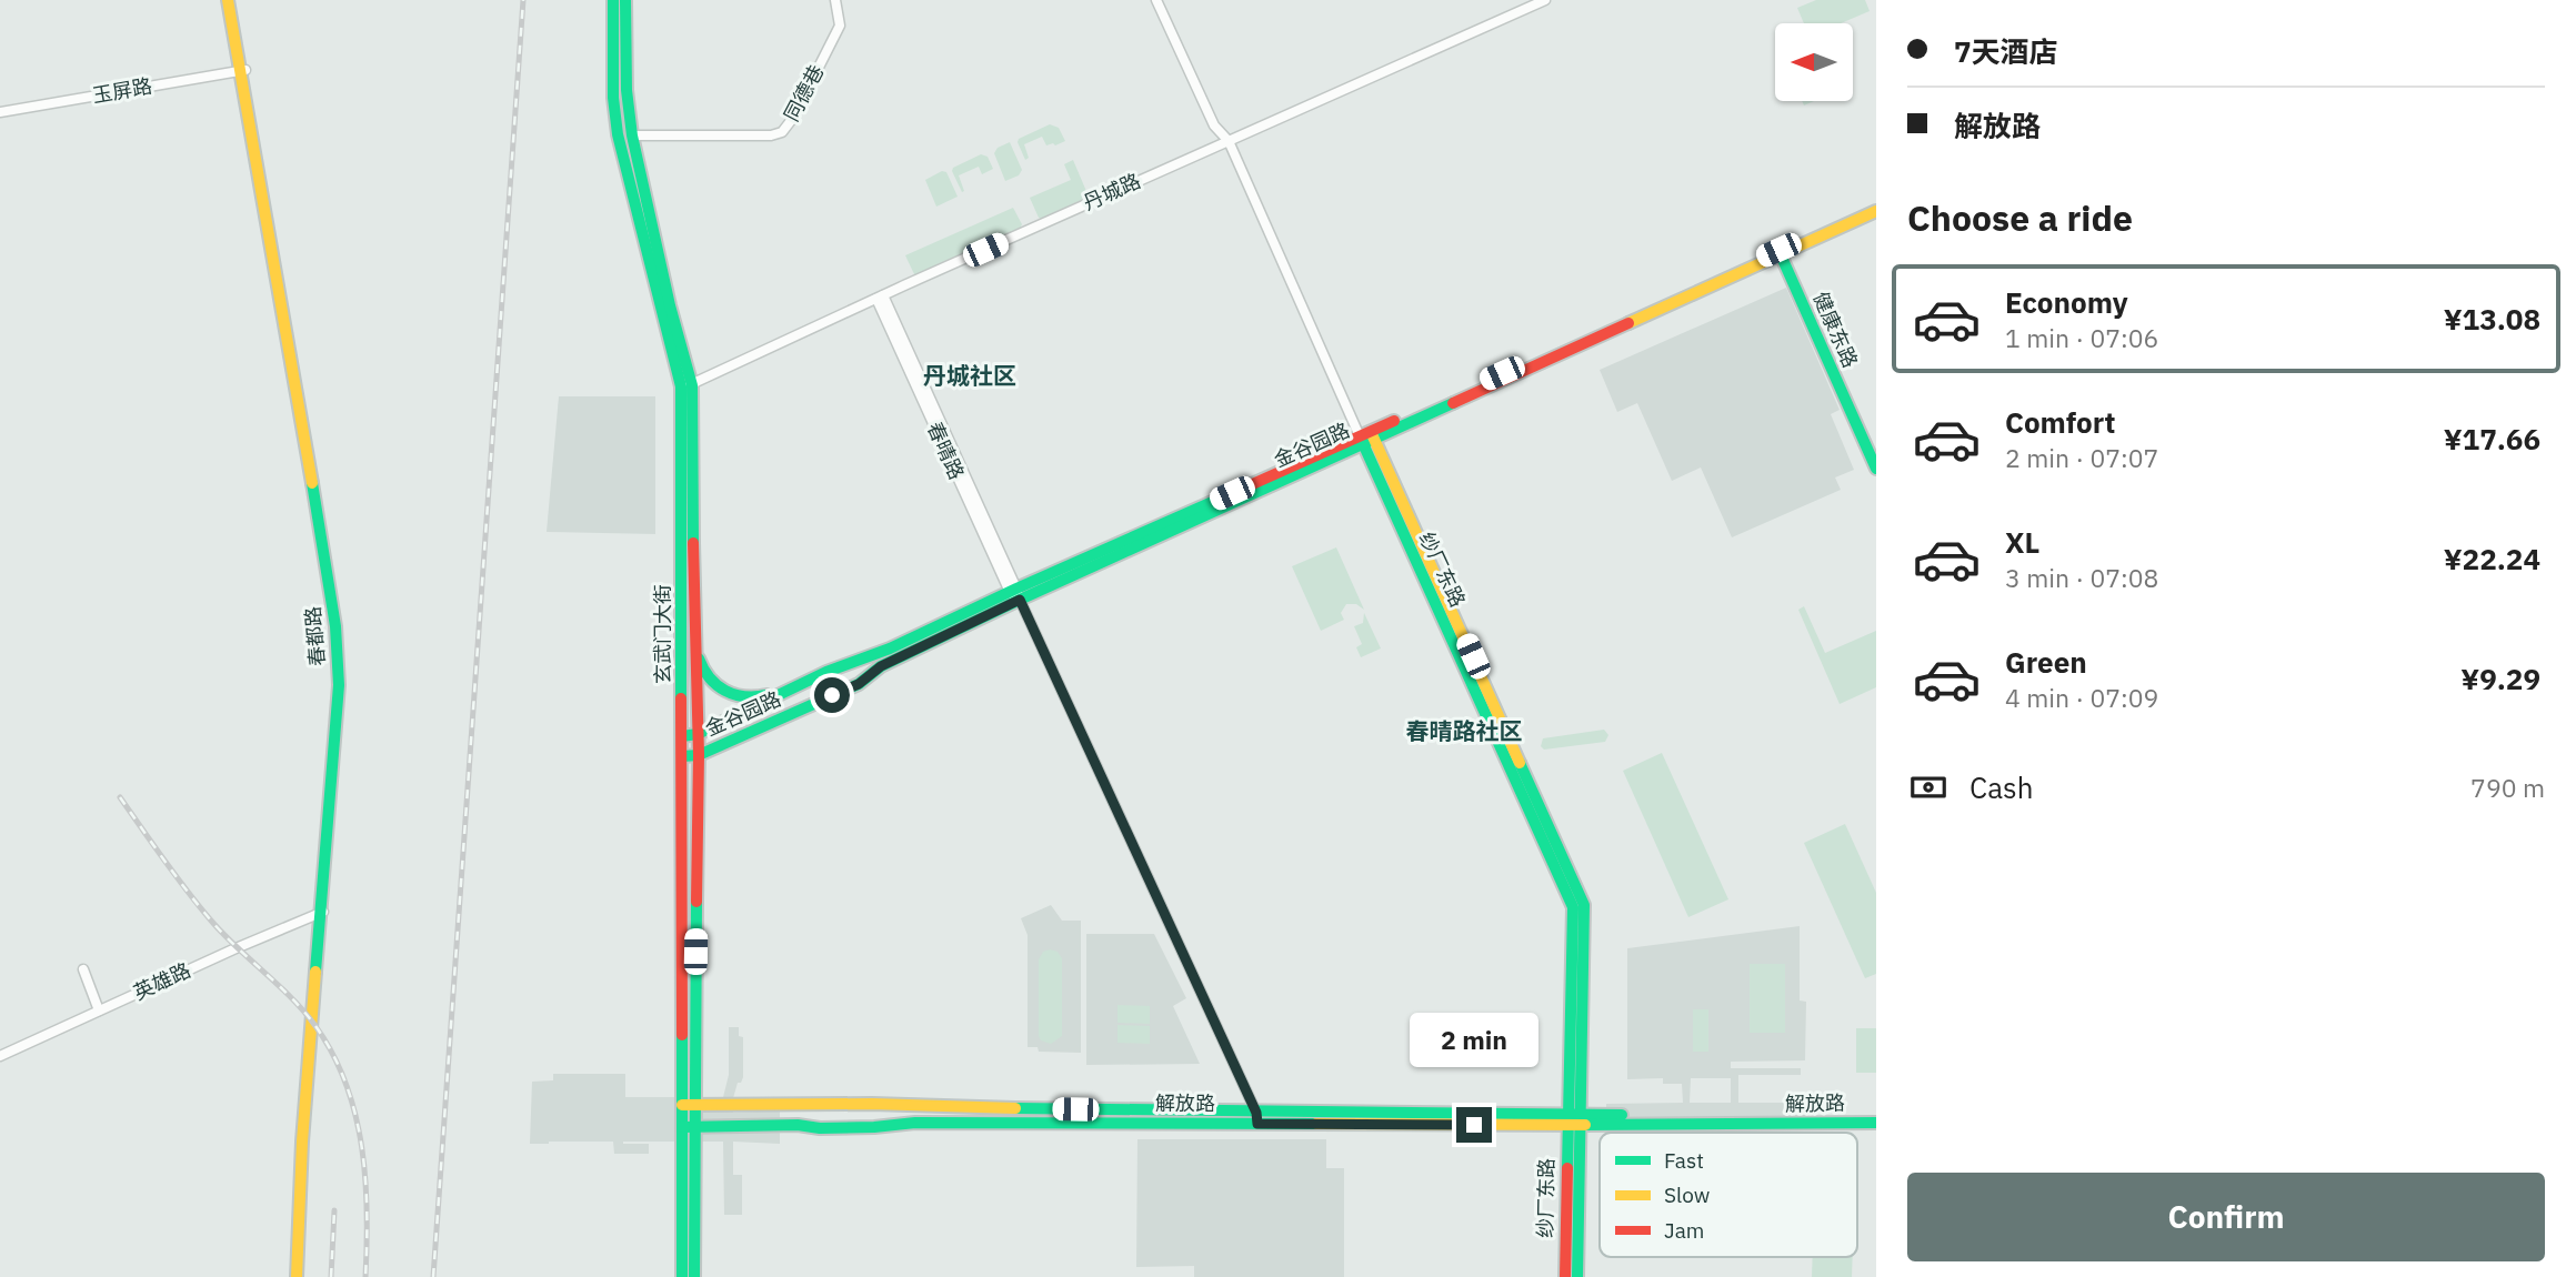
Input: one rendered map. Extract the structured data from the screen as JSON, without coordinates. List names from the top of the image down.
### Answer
{
  "streets": {
    "main road": [
      "健康东路",
      "金谷园路",
      "纱厂东路",
      "玄武门大街",
      "春都路",
      "解放路"
    ],
    "street": [
      "玉屏路",
      "同德巷",
      "丹城路",
      "春晴路",
      "英雄路"
    ]
  },
  "crossings": [
    ["玉屏路", "春都路"],
    ["同德巷", "玄武门大街"],
    ["丹城路", "春晴路"],
    ["丹城路", "纱厂东路"],
    ["丹城路", "玄武门大街"],
    ["健康东路", "金谷园路"],
    ["金谷园路", "春晴路"],
    ["金谷园路", "纱厂东路"],
    ["金谷园路", "玄武门大街"],
    ["春晴路", "解放路"],
    ["纱厂东路", "解放路"],
    ["玄武门大街", "解放路"],
    ["春都路", "英雄路"]
  ],
  "districts": ["丹城社区", "春晴路社区"],
  "legend": ["Fast", "Slow", "Jam"],
  "north": "left",
  "page": {
    "banner": ["7天酒店", "解放路"],
    "heading": "Choose a ride",
    "list": [
      {
        "name": "Economy",
        "note": "1 min · 07:06",
        "value": "¥13.08"
      },
      {
        "name": "Comfort",
        "note": "2 min · 07:07",
        "value": "¥17.66"
      },
      {
        "name": "XL",
        "note": "3 min · 07:08",
        "value": "¥22.24"
      },
      {
        "name": "Green",
        "note": "4 min · 07:09",
        "value": "¥9.29"
      }
    ],
    "pay": ["Cash", "790 m"],
    "bubble": "2 min",
    "buttons": "Confirm"
  }
}
